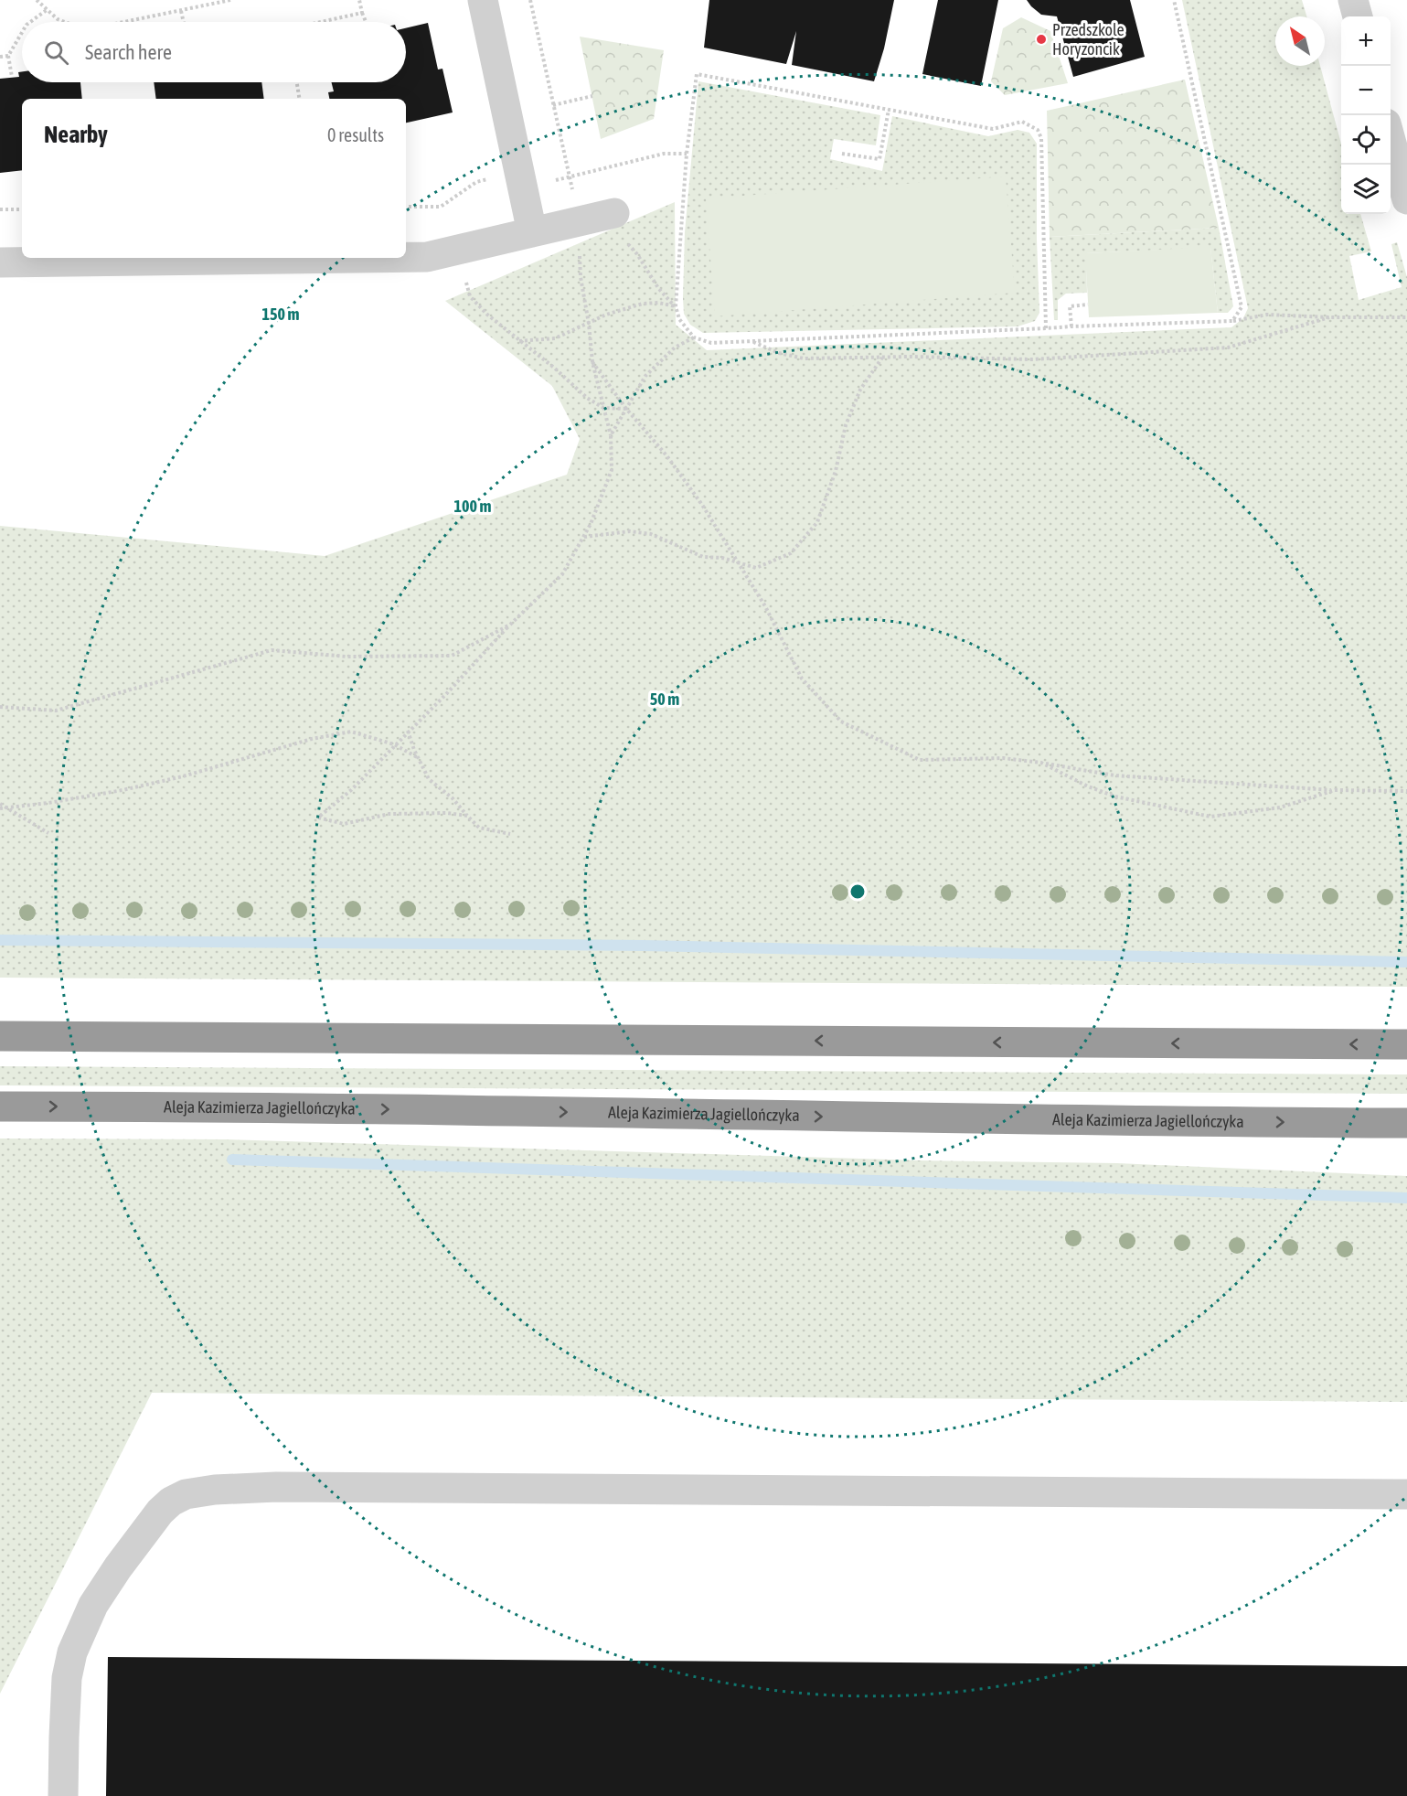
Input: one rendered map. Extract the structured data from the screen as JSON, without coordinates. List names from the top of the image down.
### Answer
{
  "streets": {
    "highway": ["Aleja Kazimierza Jagiellończyka"]
  },
  "places": ["Przedszkole Horyzoncik"],
  "north": "top left",
  "page": {
    "map_buttons": ["+", "−"],
    "search": "Search here",
    "heading": ["Nearby", "0 results"]
  },
  "rings": ["150 m", "100 m", "50 m"]
}
